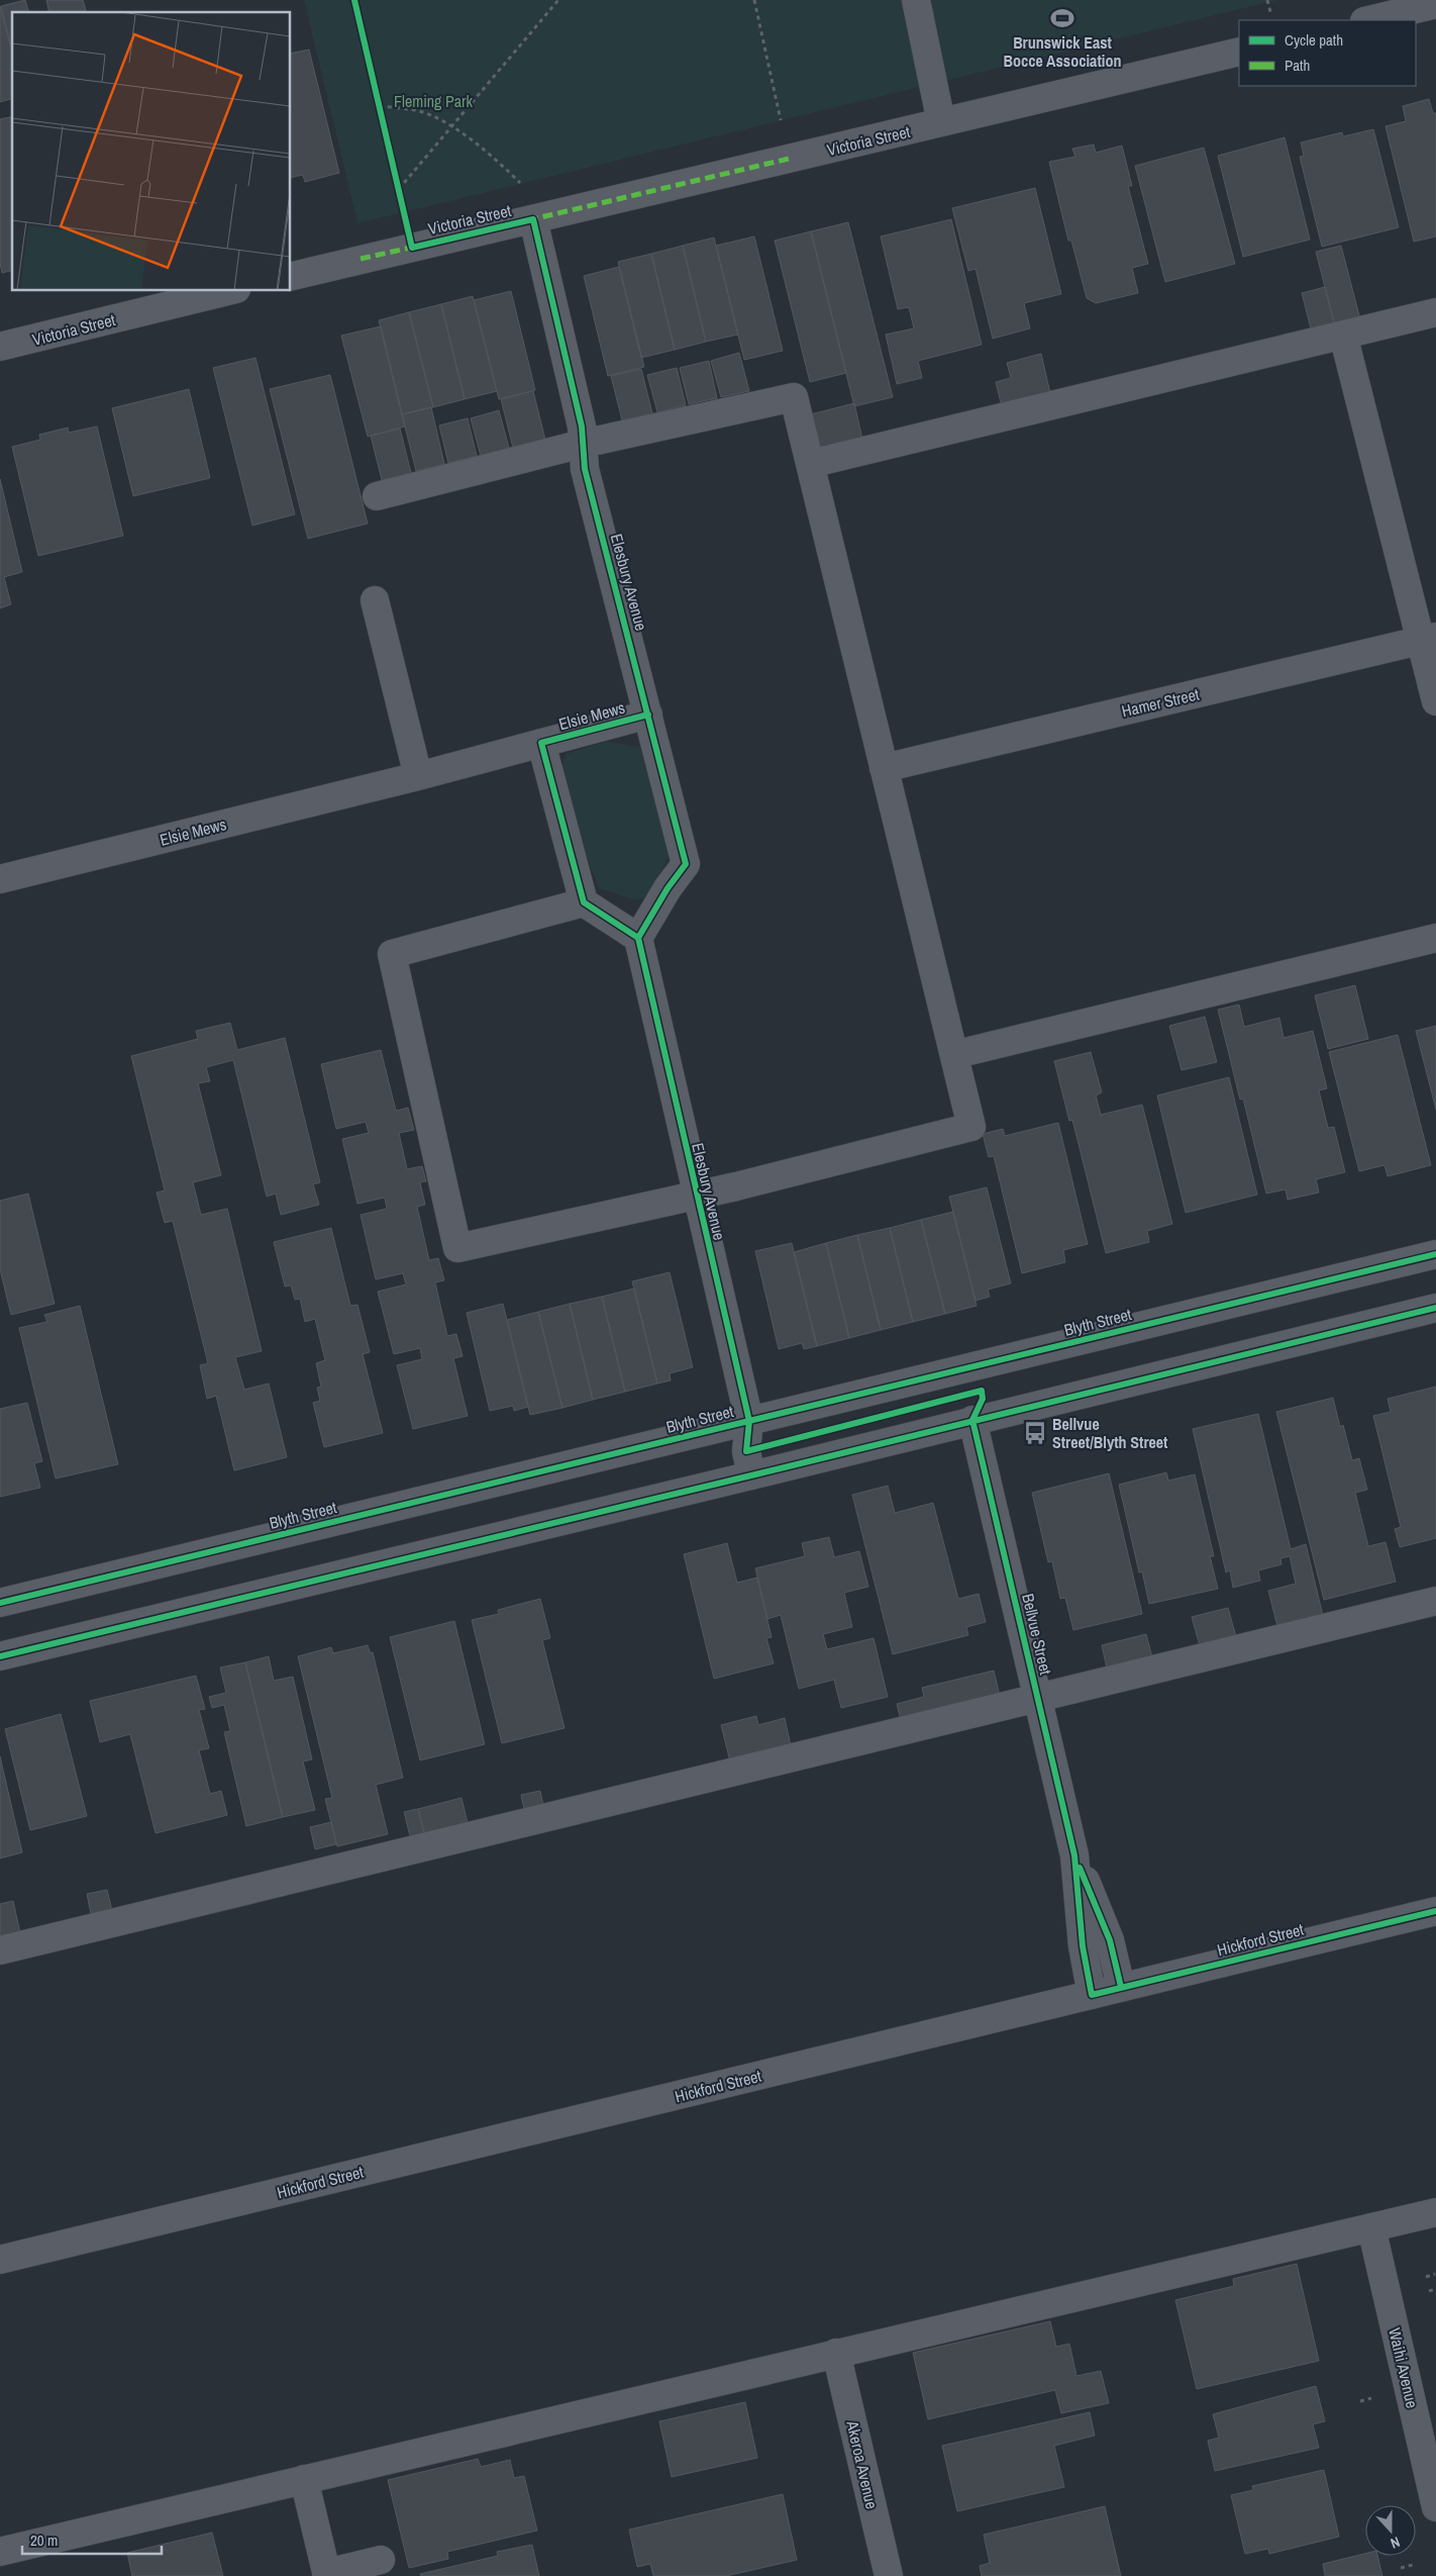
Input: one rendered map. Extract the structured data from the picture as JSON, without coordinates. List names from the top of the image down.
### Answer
{
  "streets": {
    "street": [
      "Victoria Street",
      "Elesbury Avenue",
      "Hamer Street",
      "Elsie Mews",
      "Blyth Street",
      "Bellvue Street",
      "Hickford Street",
      "Waihi Avenue",
      "Akeroa Avenue"
    ]
  },
  "crossings": [
    ["Victoria Street", "Elesbury Avenue"],
    ["Elesbury Avenue", "Elsie Mews"],
    ["Elesbury Avenue", "Blyth Street"],
    ["Bellvue Street", "Hickford Street"]
  ],
  "parks": ["Fleming Park"],
  "places": {
    "sports": ["Brunswick East Bocce Association"],
    "bus stop": ["Bellvue Street/Blyth Street"]
  },
  "legend": ["Cycle path", "Path"],
  "scale_bar": "20 m",
  "north": "bottom"
}
